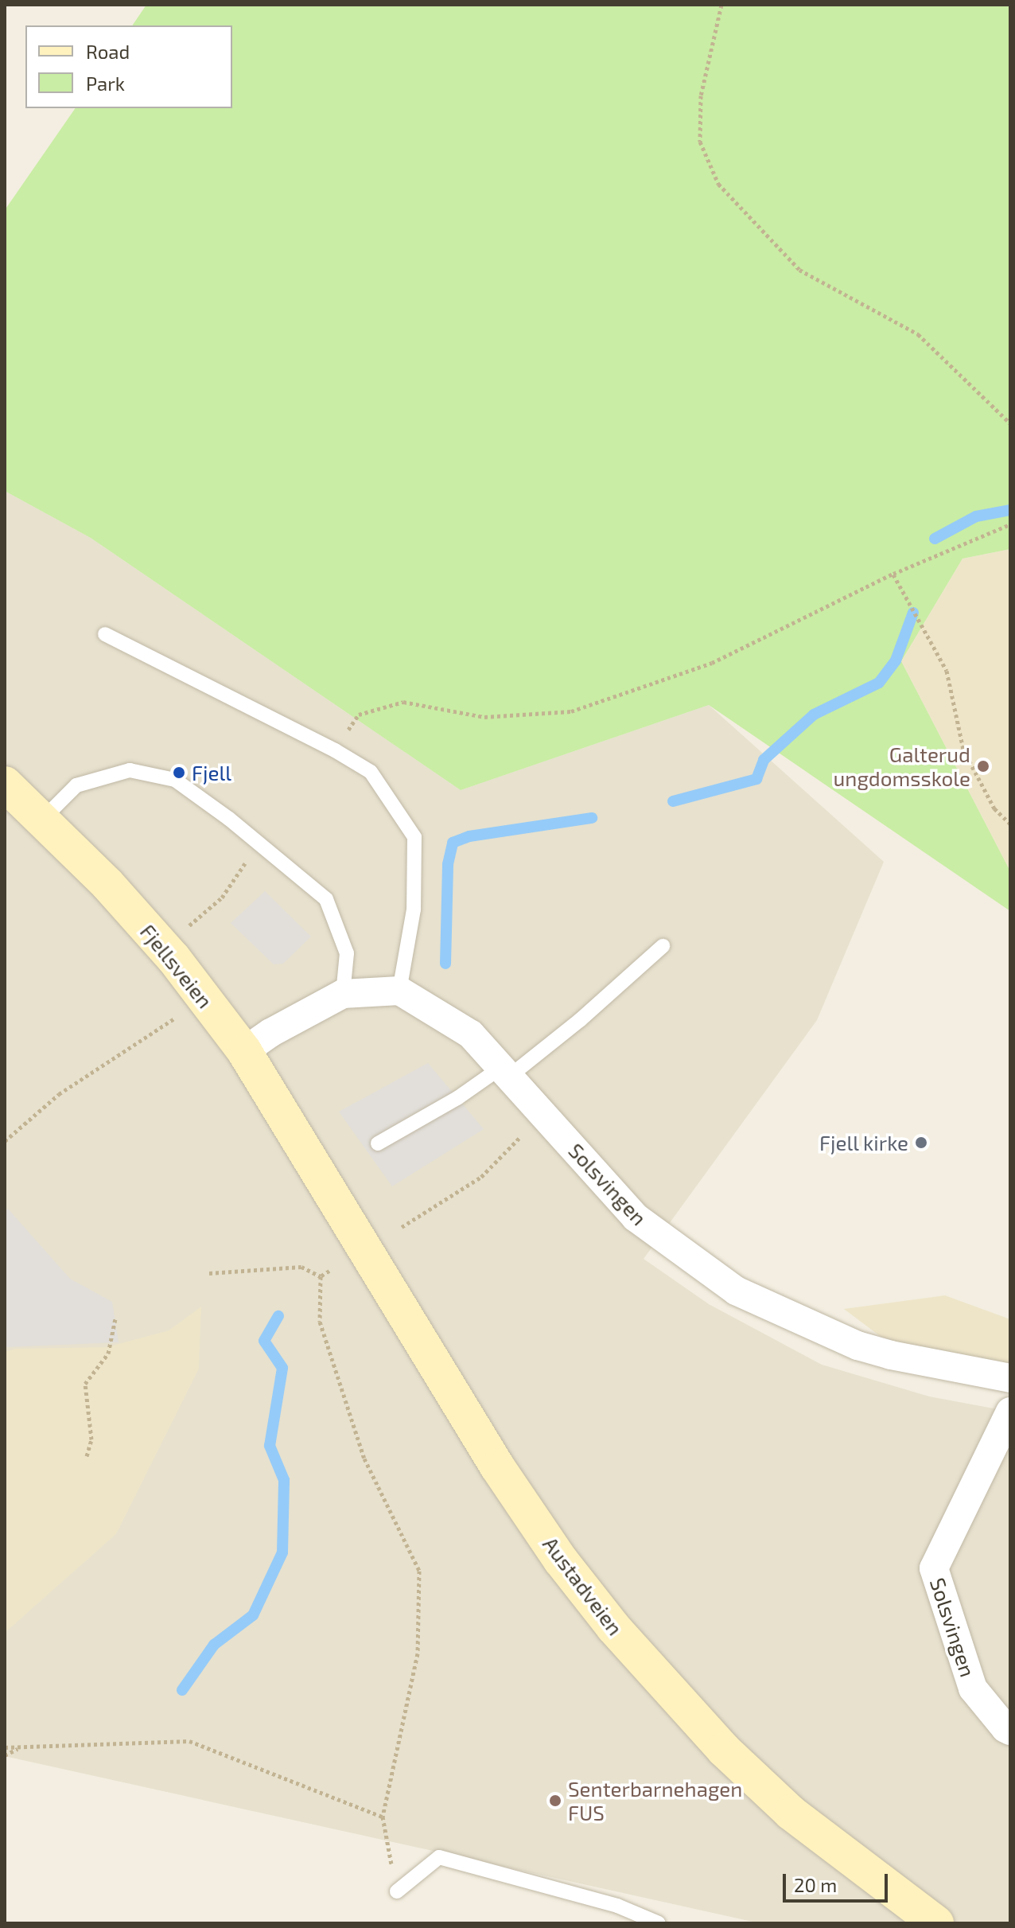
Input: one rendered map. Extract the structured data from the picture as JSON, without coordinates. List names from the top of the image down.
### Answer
{
  "streets": {
    "main road": ["Fjellsveien", "Austadveien"],
    "street": ["Solsvingen"]
  },
  "crossings": [
    ["Fjellsveien", "Austadveien"]
  ],
  "places": [
    "Galterud ungdomsskole",
    "Fjell",
    "Fjell kirke",
    "Senterbarnehagen FUS"
  ],
  "legend": ["Road", "Park"],
  "scale_bar": "20 m"
}
